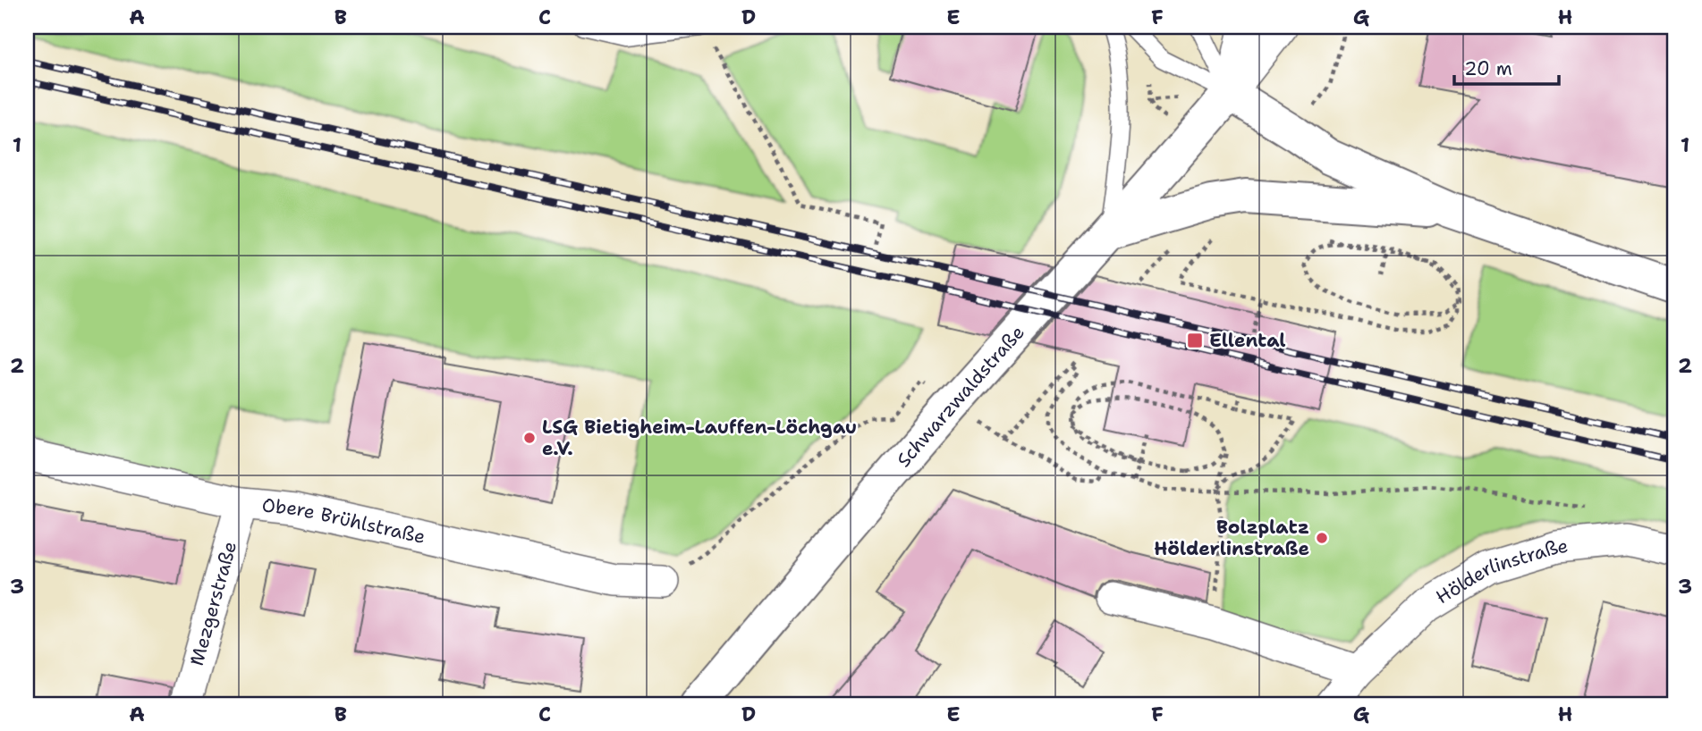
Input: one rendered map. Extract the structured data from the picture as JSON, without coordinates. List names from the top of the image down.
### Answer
{
  "streets": {
    "main road": ["Schwarzwaldstraße"],
    "street": ["Obere Brühlstraße", "Hölderlinstraße", "Mezgerstraße"]
  },
  "crossings": [
    ["Obere Brühlstraße", "Mezgerstraße"]
  ],
  "places": {
    "transit": ["Ellental"],
    "other": ["LSG Bietigheim-Lauffen-Löchgau e.V.", "Bolzplatz Hölderlinstraße"]
  },
  "scale_bar": "20 m",
  "grid": {
    "columns": [
      "A",
      "B",
      "C",
      "D",
      "E",
      "F",
      "G",
      "H"
    ],
    "rows": ["1", "2", "3"]
  }
}
